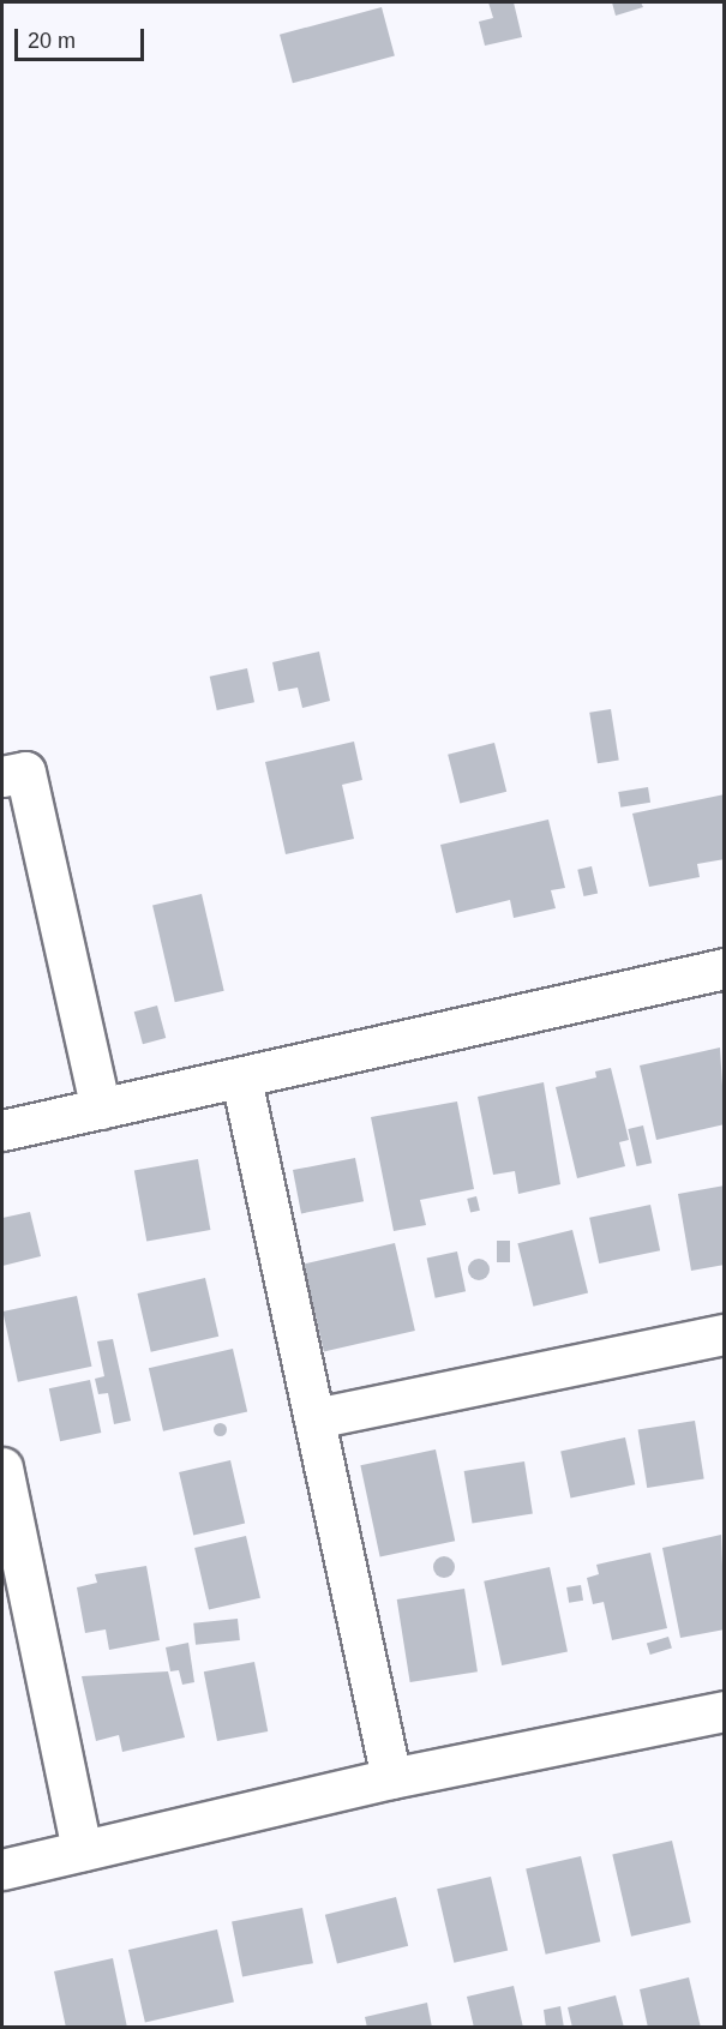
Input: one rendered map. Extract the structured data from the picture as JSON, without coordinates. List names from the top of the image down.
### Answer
{
  "scale_bar": "20 m"
}
